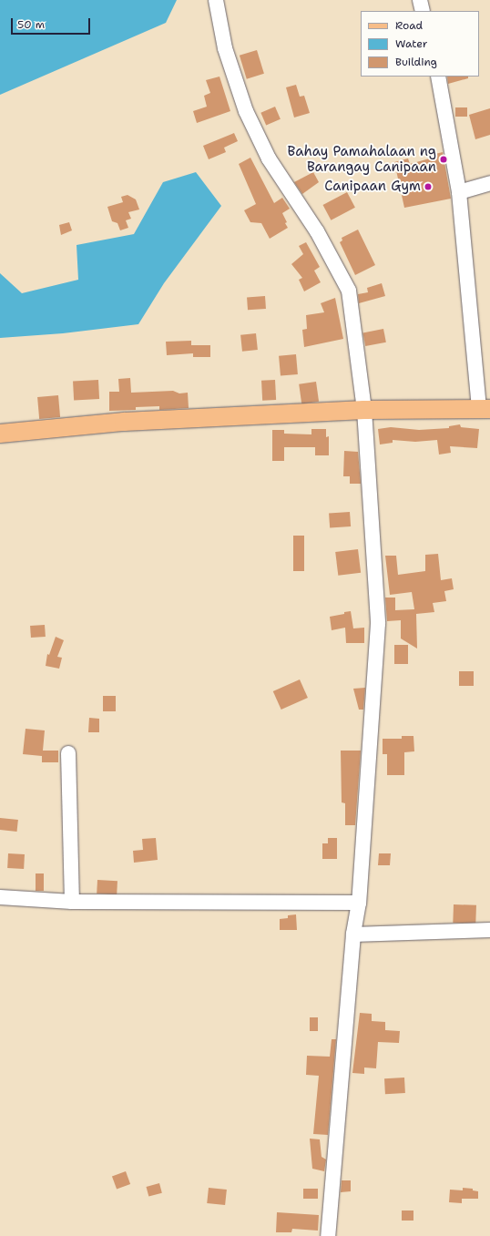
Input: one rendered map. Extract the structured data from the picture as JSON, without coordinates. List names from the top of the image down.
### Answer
{
  "places": ["Bahay Pamahalaan ng Barangay Canipaan", "Canipaan Gym"],
  "legend": ["Road", "Water", "Building"],
  "scale_bar": "50 m"
}
